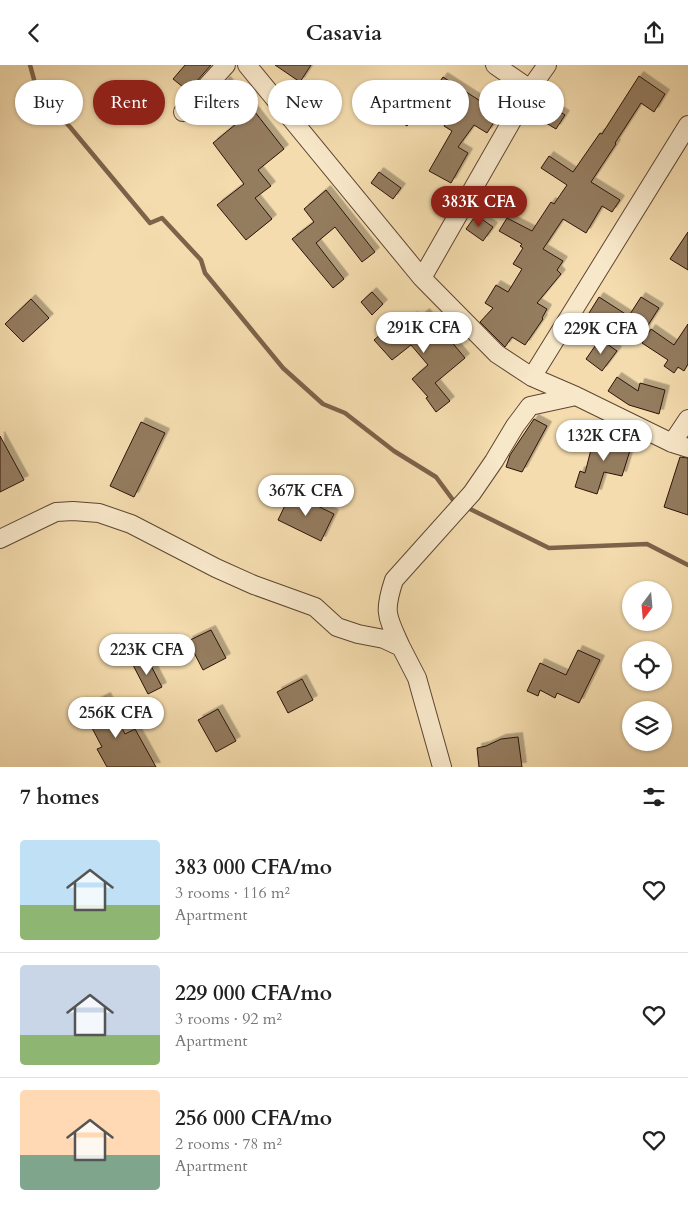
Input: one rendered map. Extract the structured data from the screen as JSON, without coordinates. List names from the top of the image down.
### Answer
{
  "north": "bottom",
  "page": {
    "header": "Casavia",
    "chip": [
      "Buy",
      "Rent",
      "Filters",
      "New",
      "Apartment",
      "House"
    ],
    "price": [
      "383K CFA",
      "291K CFA",
      "229K CFA",
      "132K CFA",
      "367K CFA",
      "223K CFA",
      "256K CFA"
    ],
    "heading": "7 homes",
    "list": [
      {
        "name": "383 000 CFA/mo",
        "note": "3 rooms · 116 m² · Apartment"
      },
      {
        "name": "229 000 CFA/mo",
        "note": "3 rooms · 92 m² · Apartment"
      },
      {
        "name": "256 000 CFA/mo",
        "note": "2 rooms · 78 m² · Apartment"
      }
    ]
  }
}
